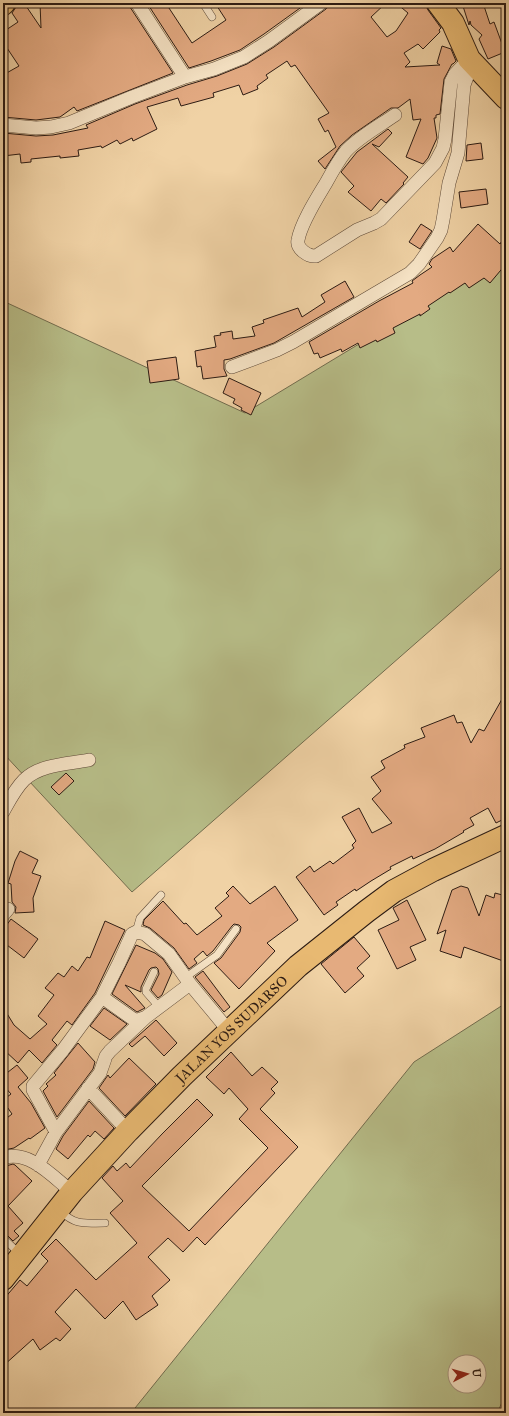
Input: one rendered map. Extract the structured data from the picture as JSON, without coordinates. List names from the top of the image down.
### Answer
{
  "streets": {
    "highway": ["JALAN YOS SUDARSO"]
  },
  "north": "right"
}
